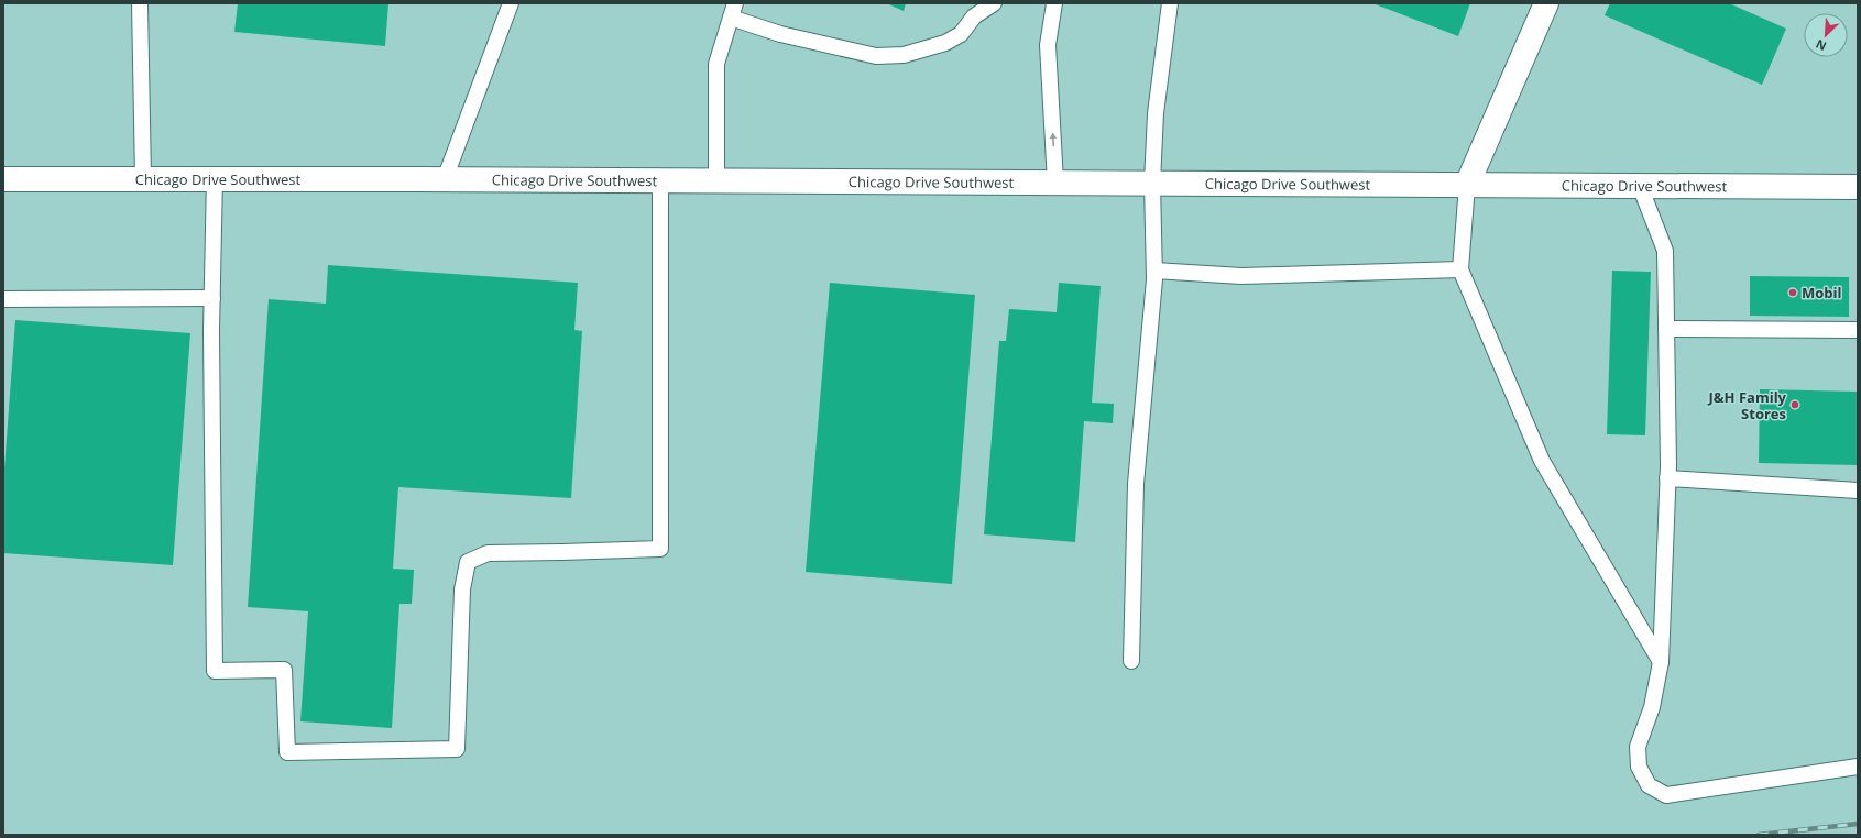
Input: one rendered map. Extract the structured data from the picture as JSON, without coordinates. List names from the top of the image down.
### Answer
{
  "streets": {
    "main road": ["Chicago Drive Southwest"]
  },
  "places": ["Mobil", "J&H Family Stores"],
  "north": "bottom left"
}
